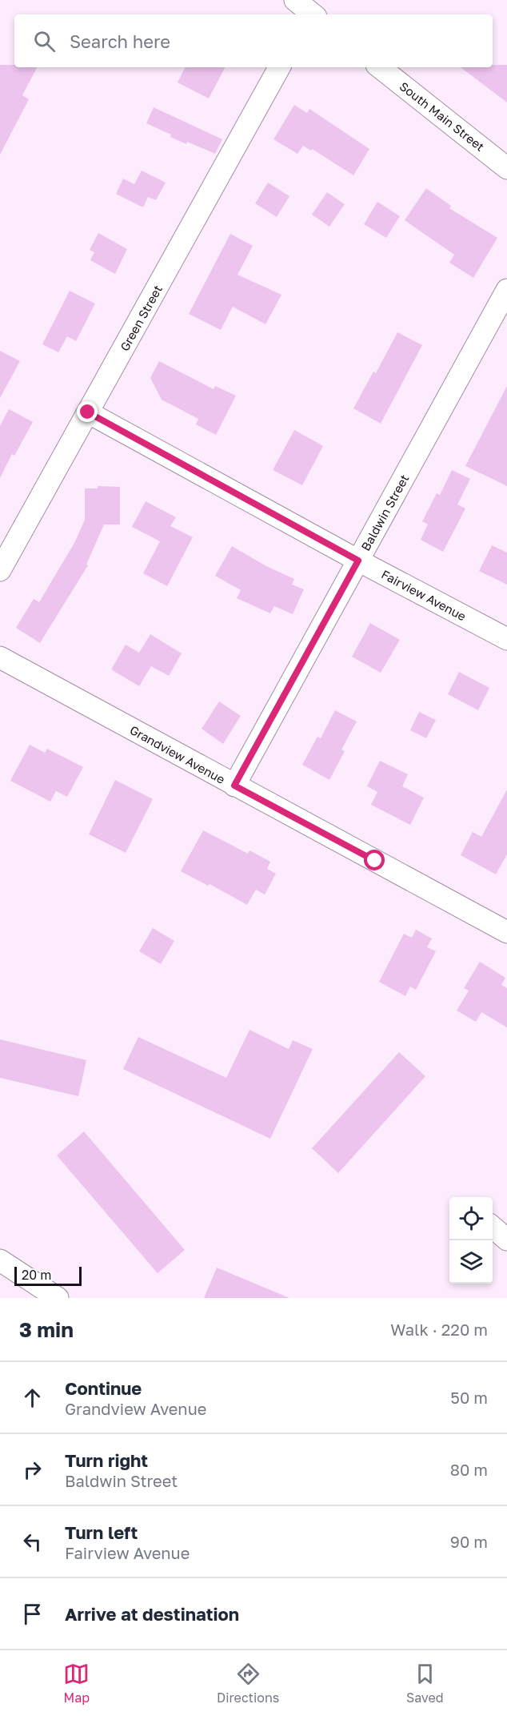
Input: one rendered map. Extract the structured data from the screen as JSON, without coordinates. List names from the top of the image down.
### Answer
{
  "streets": {
    "street": [
      "South Main Street",
      "Green Street",
      "Baldwin Street",
      "Fairview Avenue",
      "Grandview Avenue"
    ]
  },
  "crossings": [
    ["Green Street", "Fairview Avenue"],
    ["Baldwin Street", "Fairview Avenue"],
    ["Baldwin Street", "Grandview Avenue"]
  ],
  "scale_bar": "20 m",
  "page": {
    "search": "Search here",
    "scale": "20 m",
    "heading": ["3 min", "Walk · 220 m"],
    "list": [
      ["Continue", "Grandview Avenue", "50 m"],
      ["Turn right", "Baldwin Street", "80 m"],
      ["Turn left", "Fairview Avenue", "90 m"],
      "Arrive at destination"
    ],
    "nav": ["Map", "Directions", "Saved"]
  }
}
